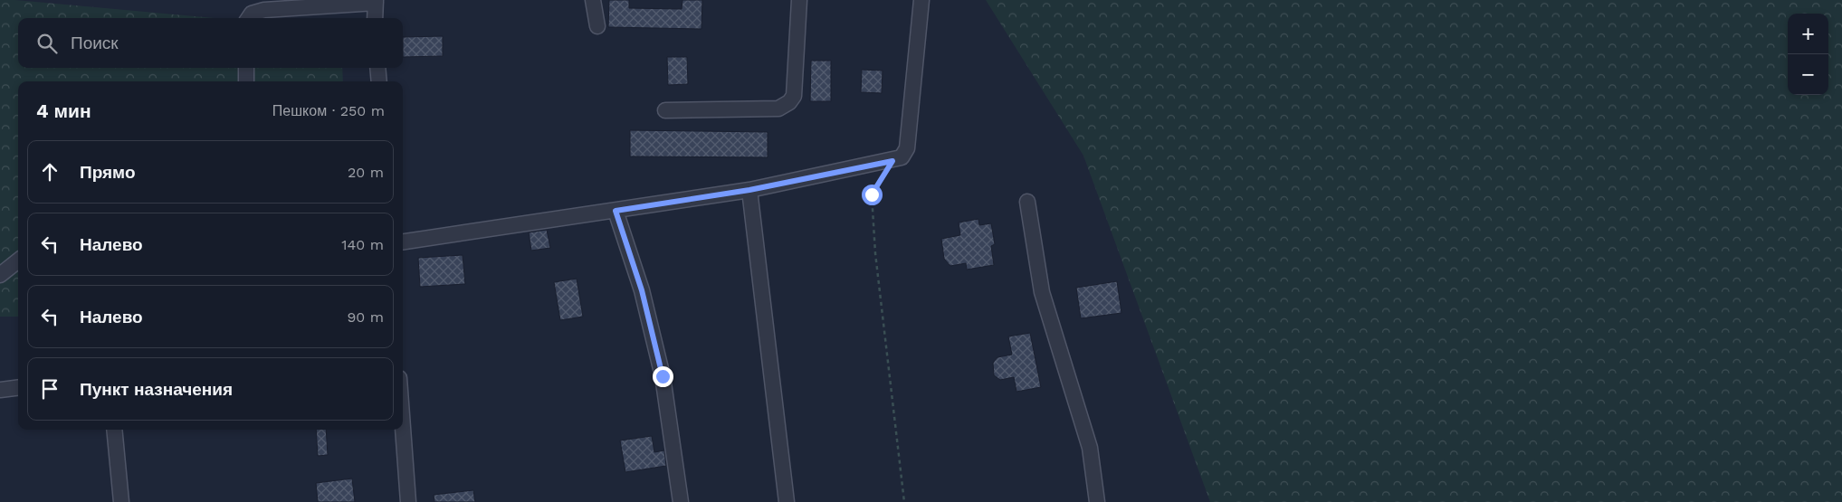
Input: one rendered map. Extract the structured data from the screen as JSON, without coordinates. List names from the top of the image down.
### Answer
{
  "page": {
    "map_buttons": ["+", "−"],
    "search": "Поиск",
    "heading": ["4 мин", "Пешком · 250 m"],
    "list": [
      ["Прямо", "20 m"],
      ["Налево", "140 m"],
      ["Налево", "90 m"],
      "Пункт назначения"
    ]
  }
}
